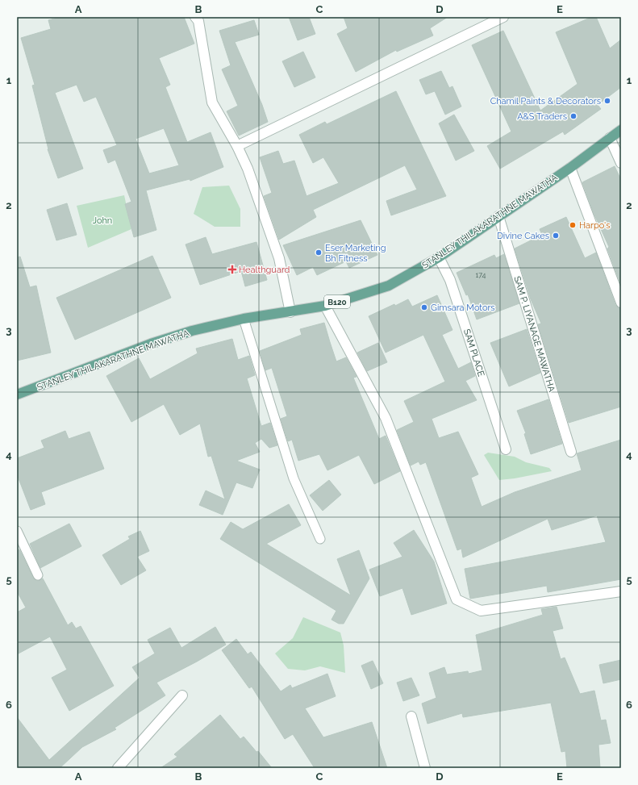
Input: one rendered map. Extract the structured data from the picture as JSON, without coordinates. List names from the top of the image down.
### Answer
{
  "streets": {
    "main road": ["STANLEY THILAKARATHNE MAWATHA", "B120"],
    "street": ["SAM P. LIYANAGE MAWATHA", "SAM PLACE"]
  },
  "crossings": [
    ["STANLEY THILAKARATHNE MAWATHA", "SAM P. LIYANAGE MAWATHA"],
    ["STANLEY THILAKARATHNE MAWATHA", "SAM PLACE"]
  ],
  "parks": ["John"],
  "places": {
    "other": [
      "Chamil Paints & Decorators",
      "A&S Traders",
      "Harpo's",
      "Divine Cakes",
      "Eser Marketing Bh Fitness",
      "Gimsara Motors"
    ],
    "health": ["Healthguard"]
  },
  "house_numbers": ["174"],
  "grid": {
    "columns": [
      "A",
      "B",
      "C",
      "D",
      "E"
    ],
    "rows": [
      "1",
      "2",
      "3",
      "4",
      "5",
      "6"
    ]
  }
}
